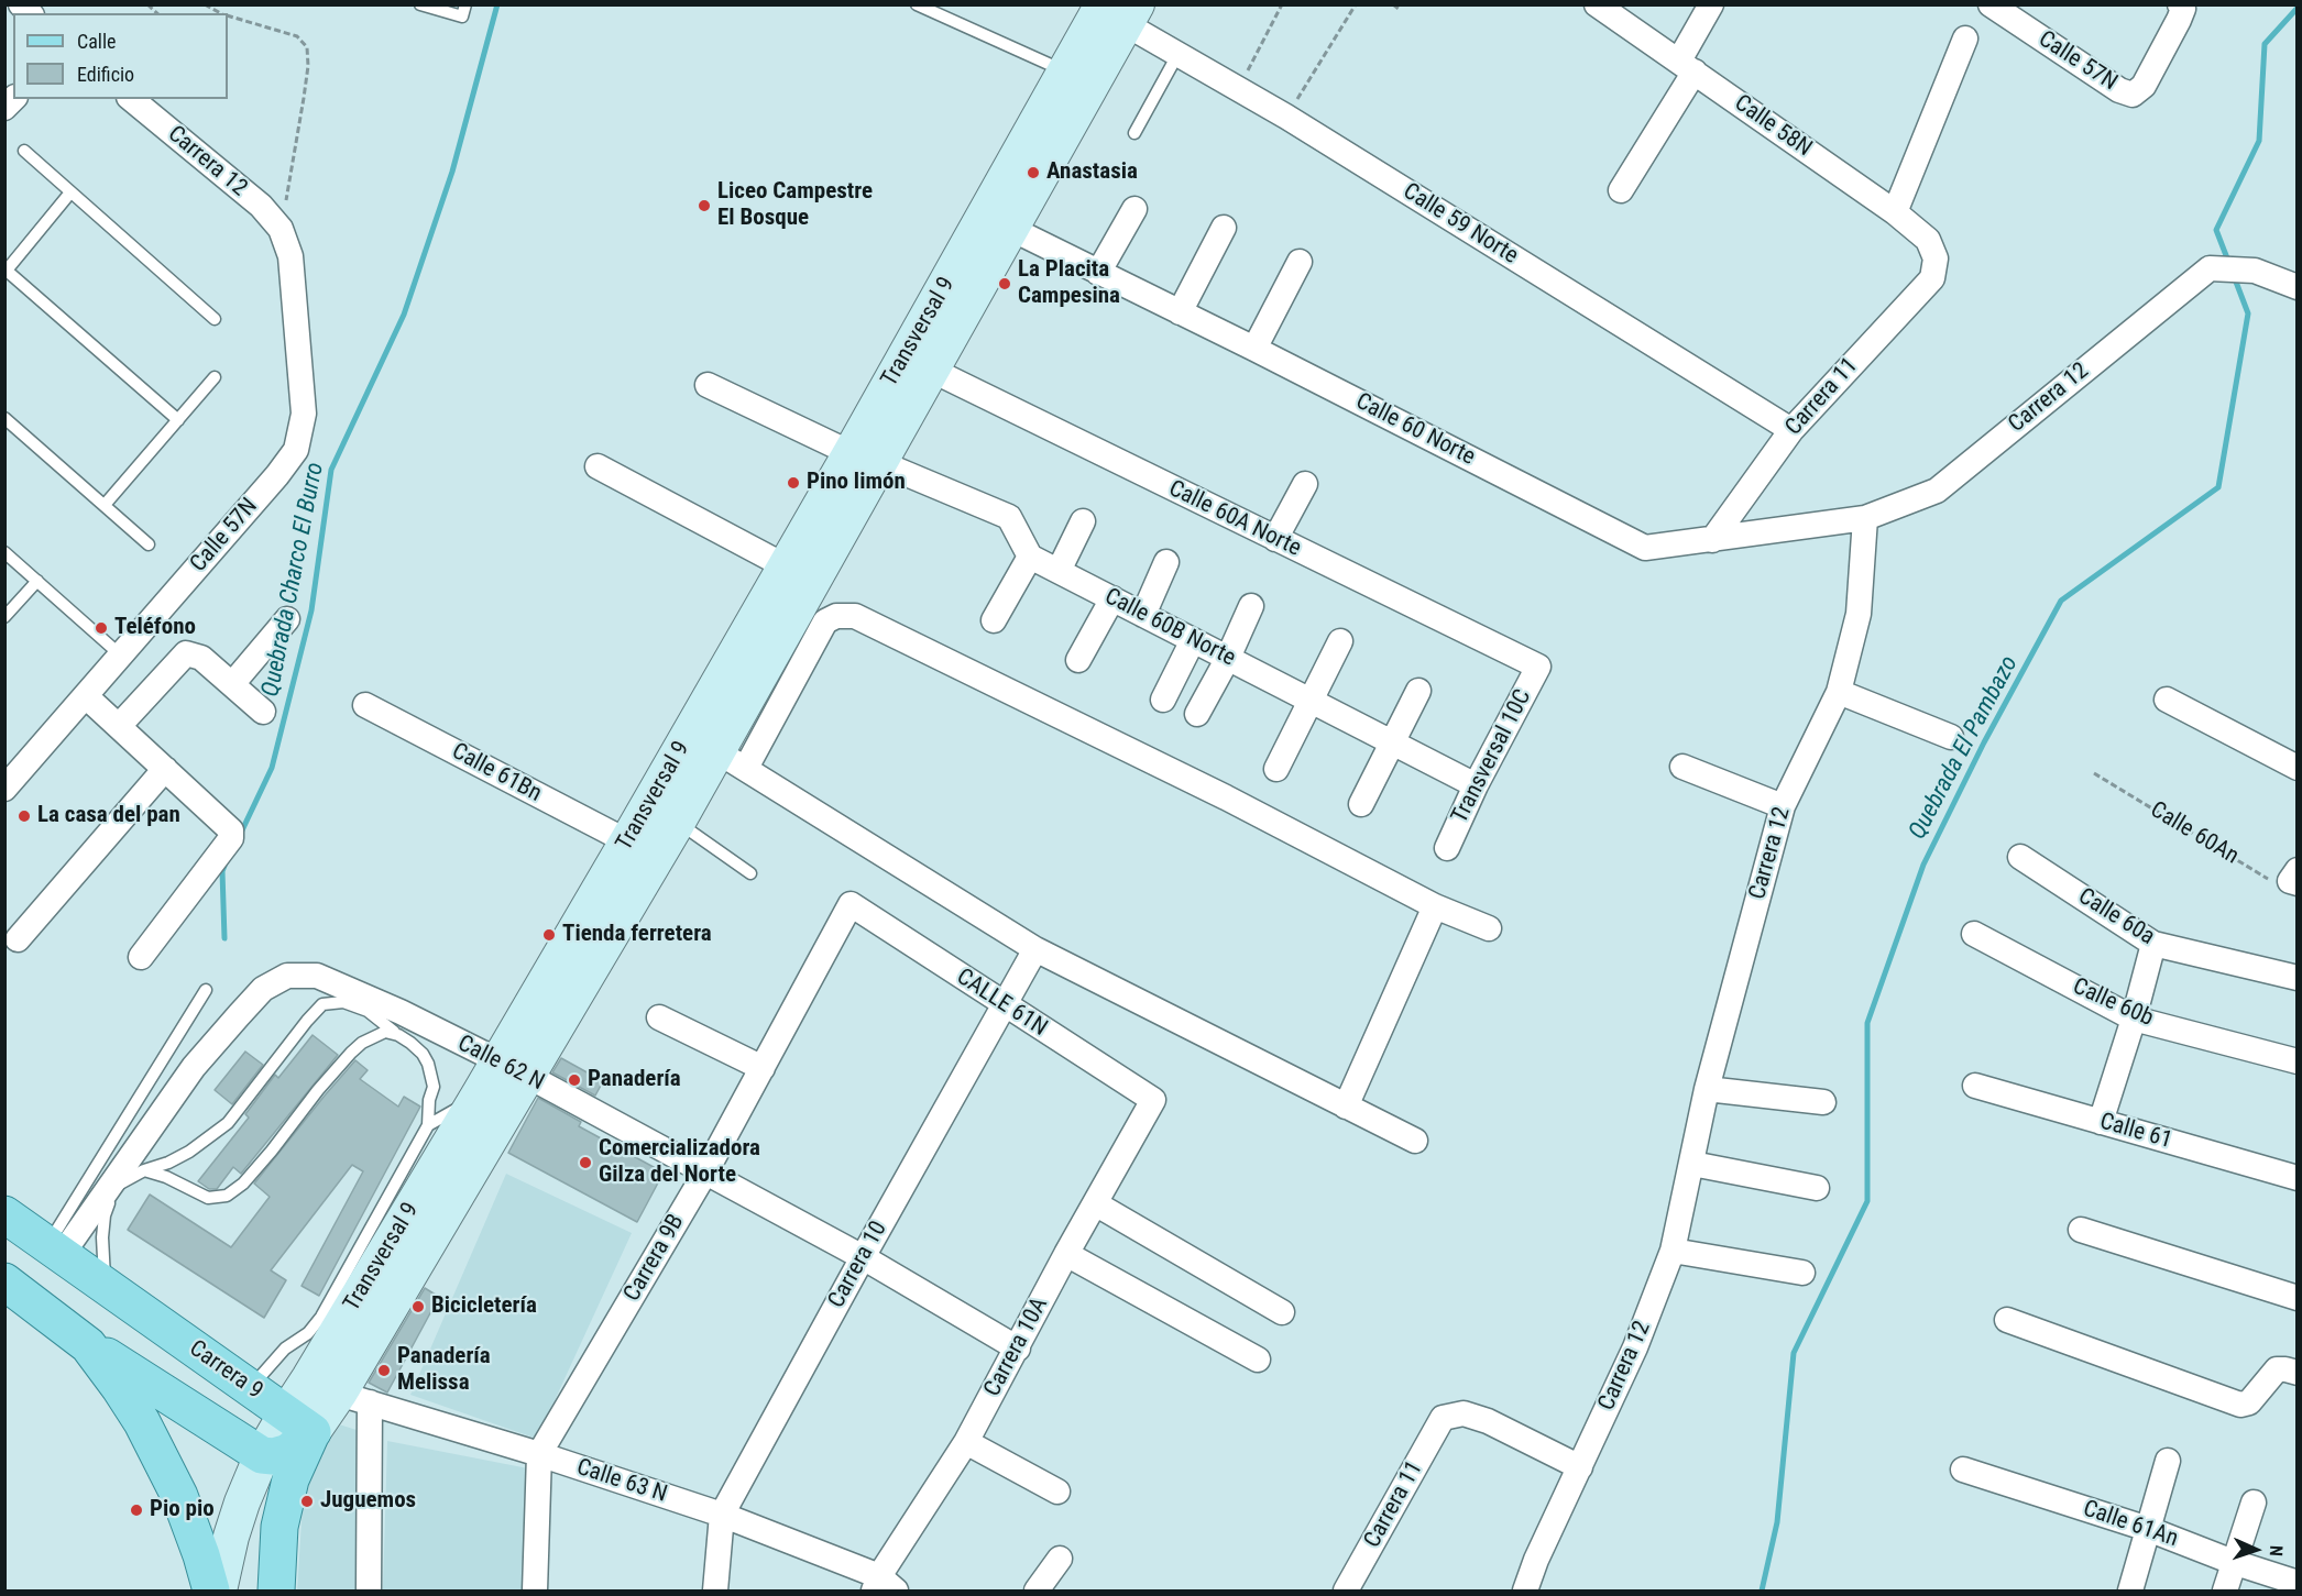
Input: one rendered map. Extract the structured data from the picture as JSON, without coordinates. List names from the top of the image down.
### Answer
{
  "streets": {
    "main road": ["Transversal 9", "Carrera 9"],
    "street": [
      "Calle 57N",
      "Calle 58N",
      "Carrera 12",
      "Calle 59 Norte",
      "Carrera 11",
      "Calle 60 Norte",
      "Calle 60A Norte",
      "Calle 60B Norte",
      "Transversal 10C",
      "Calle 61Bn",
      "Calle 60a",
      "CALLE 61N",
      "Calle 60b",
      "Calle 62 N",
      "Calle 61",
      "Carrera 9B",
      "Carrera 10",
      "Carrera 10A",
      "Calle 63 N",
      "Calle 61An"
    ],
    "path": ["Calle 60An"]
  },
  "crossings": [
    ["Calle 57N", "Carrera 12"],
    ["Calle 58N", "Carrera 11"],
    ["Carrera 12", "Carrera 11"],
    ["Carrera 12", "Calle 60 Norte"],
    ["Calle 59 Norte", "Transversal 9"],
    ["Calle 59 Norte", "Carrera 11"],
    ["Transversal 9", "Calle 60 Norte"],
    ["Transversal 9", "Calle 60A Norte"],
    ["Transversal 9", "Calle 61Bn"],
    ["Transversal 9", "Calle 62 N"],
    ["Transversal 9", "Carrera 9"],
    ["Transversal 9", "Calle 63 N"],
    ["Carrera 11", "Calle 60 Norte"],
    ["Calle 60A Norte", "Transversal 10C"],
    ["Calle 60B Norte", "Transversal 10C"],
    ["CALLE 61N", "Carrera 9B"],
    ["CALLE 61N", "Carrera 10"],
    ["CALLE 61N", "Carrera 10A"],
    ["Calle 62 N", "Carrera 9B"],
    ["Calle 62 N", "Carrera 10"],
    ["Calle 62 N", "Carrera 10A"],
    ["Calle 62 N", "Carrera 9"],
    ["Carrera 9B", "Calle 63 N"],
    ["Carrera 10", "Calle 63 N"],
    ["Carrera 10A", "Calle 63 N"]
  ],
  "water": ["Quebrada Charco El Burro", "Quebrada El Pambazo"],
  "places": [
    "Anastasia",
    "Liceo Campestre El Bosque",
    "La Placita Campesina",
    "Pino limón",
    "Teléfono",
    "La casa del pan",
    "Tienda ferretera",
    "Panadería",
    "Comercializadora Gilza del Norte",
    "Bicicletería",
    "Panadería Melissa",
    "Juguemos",
    "Pio pio"
  ],
  "legend": ["Calle", "Edificio"],
  "north": "right"
}
